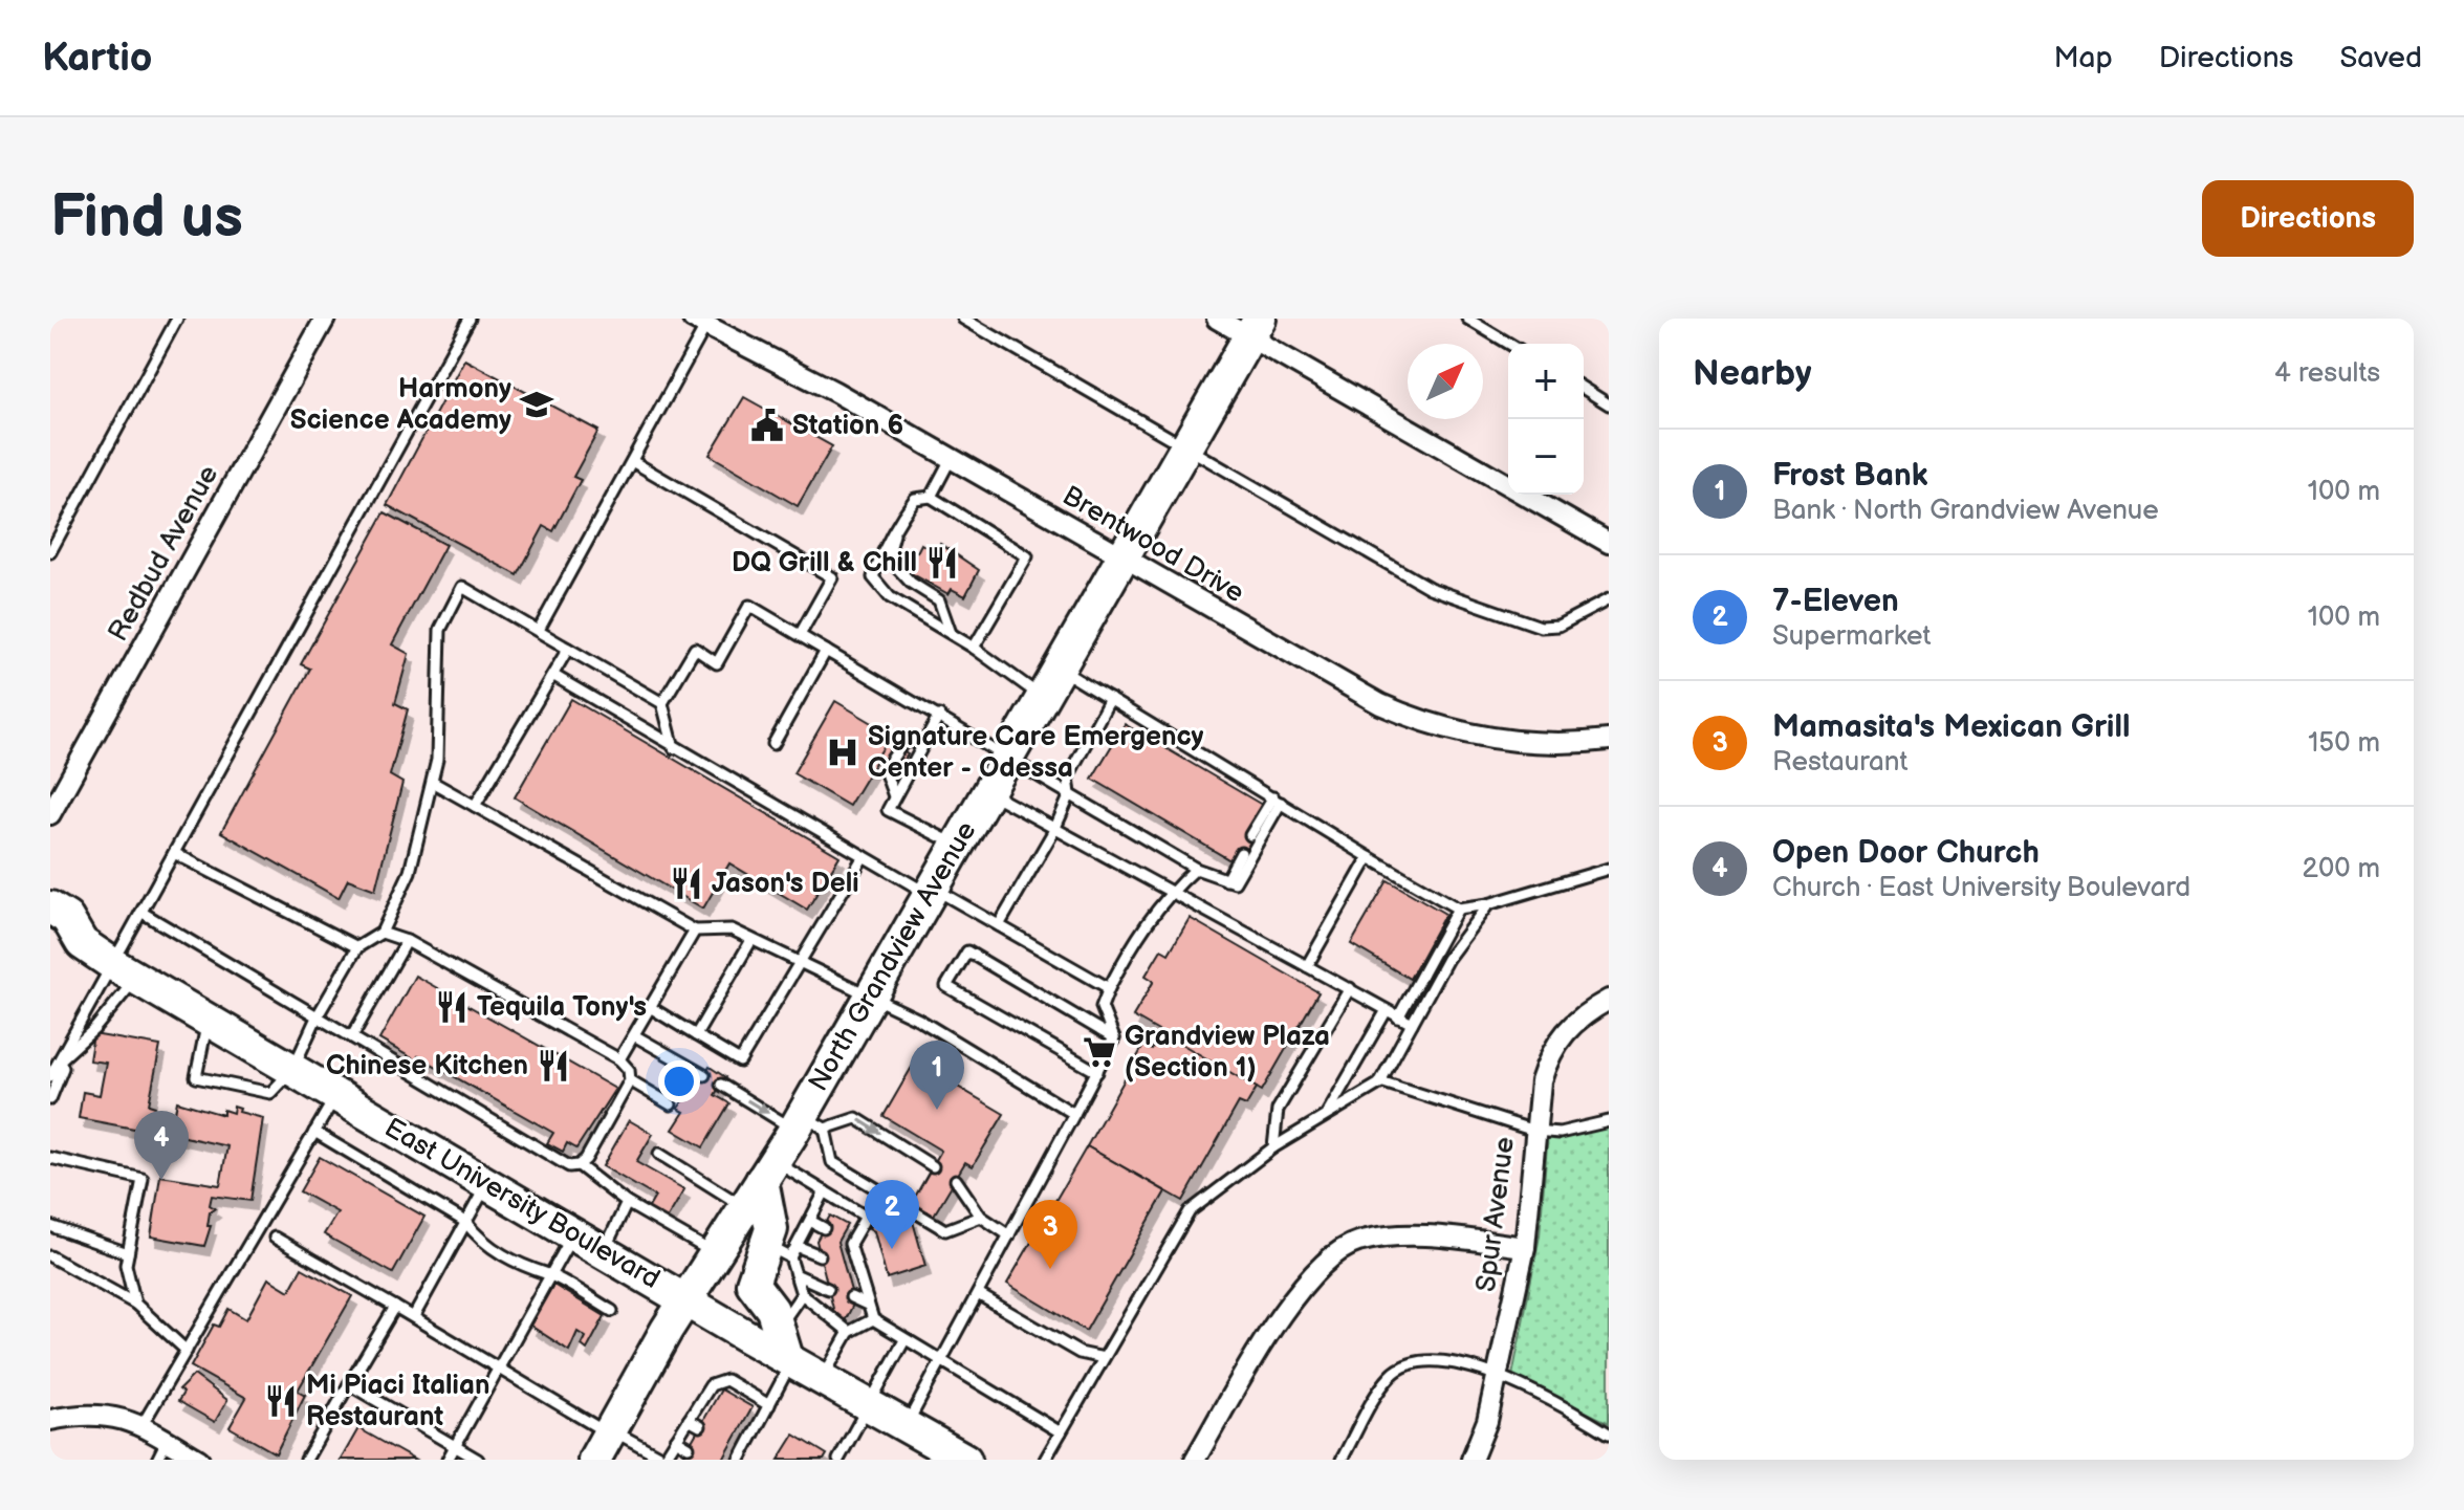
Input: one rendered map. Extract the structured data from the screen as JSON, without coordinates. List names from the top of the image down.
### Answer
{
  "streets": {
    "main road": ["North Grandview Avenue", "East University Boulevard"],
    "street": ["Brentwood Drive", "Redbud Avenue", "Spur Avenue"]
  },
  "crossings": [
    ["Brentwood Drive", "North Grandview Avenue"],
    ["North Grandview Avenue", "East University Boulevard"]
  ],
  "places": {
    "school or university": ["Harmony Science Academy"],
    "public building": ["Station 6"],
    "restaurant": [
      "DQ Grill & Chill",
      "Jason's Deli",
      "Tequila Tony's",
      "Chinese Kitchen",
      "Mi Piaci Italian Restaurant"
    ],
    "hospital": ["Signature Care Emergency Center - Odessa"],
    "supermarket": ["Grandview Plaza (Section 1)"]
  },
  "north": "top right",
  "page": {
    "header": "Kartio",
    "nav": ["Map", "Directions", "Saved"],
    "buttons": "Directions",
    "title": "Find us",
    "heading": ["Nearby", "4 results"],
    "map_buttons": ["+", "−"],
    "list": [
      {
        "mark": "1",
        "name": "Frost Bank",
        "note": "Bank · North Grandview Avenue",
        "value": "100 m"
      },
      {
        "mark": "2",
        "name": "7-Eleven",
        "note": "Supermarket",
        "value": "100 m"
      },
      {
        "mark": "3",
        "name": "Mamasita's Mexican Grill",
        "note": "Restaurant",
        "value": "150 m"
      },
      {
        "mark": "4",
        "name": "Open Door Church",
        "note": "Church · East University Boulevard",
        "value": "200 m"
      }
    ],
    "pins": [
      "1",
      "4",
      "2",
      "3"
    ]
  }
}
